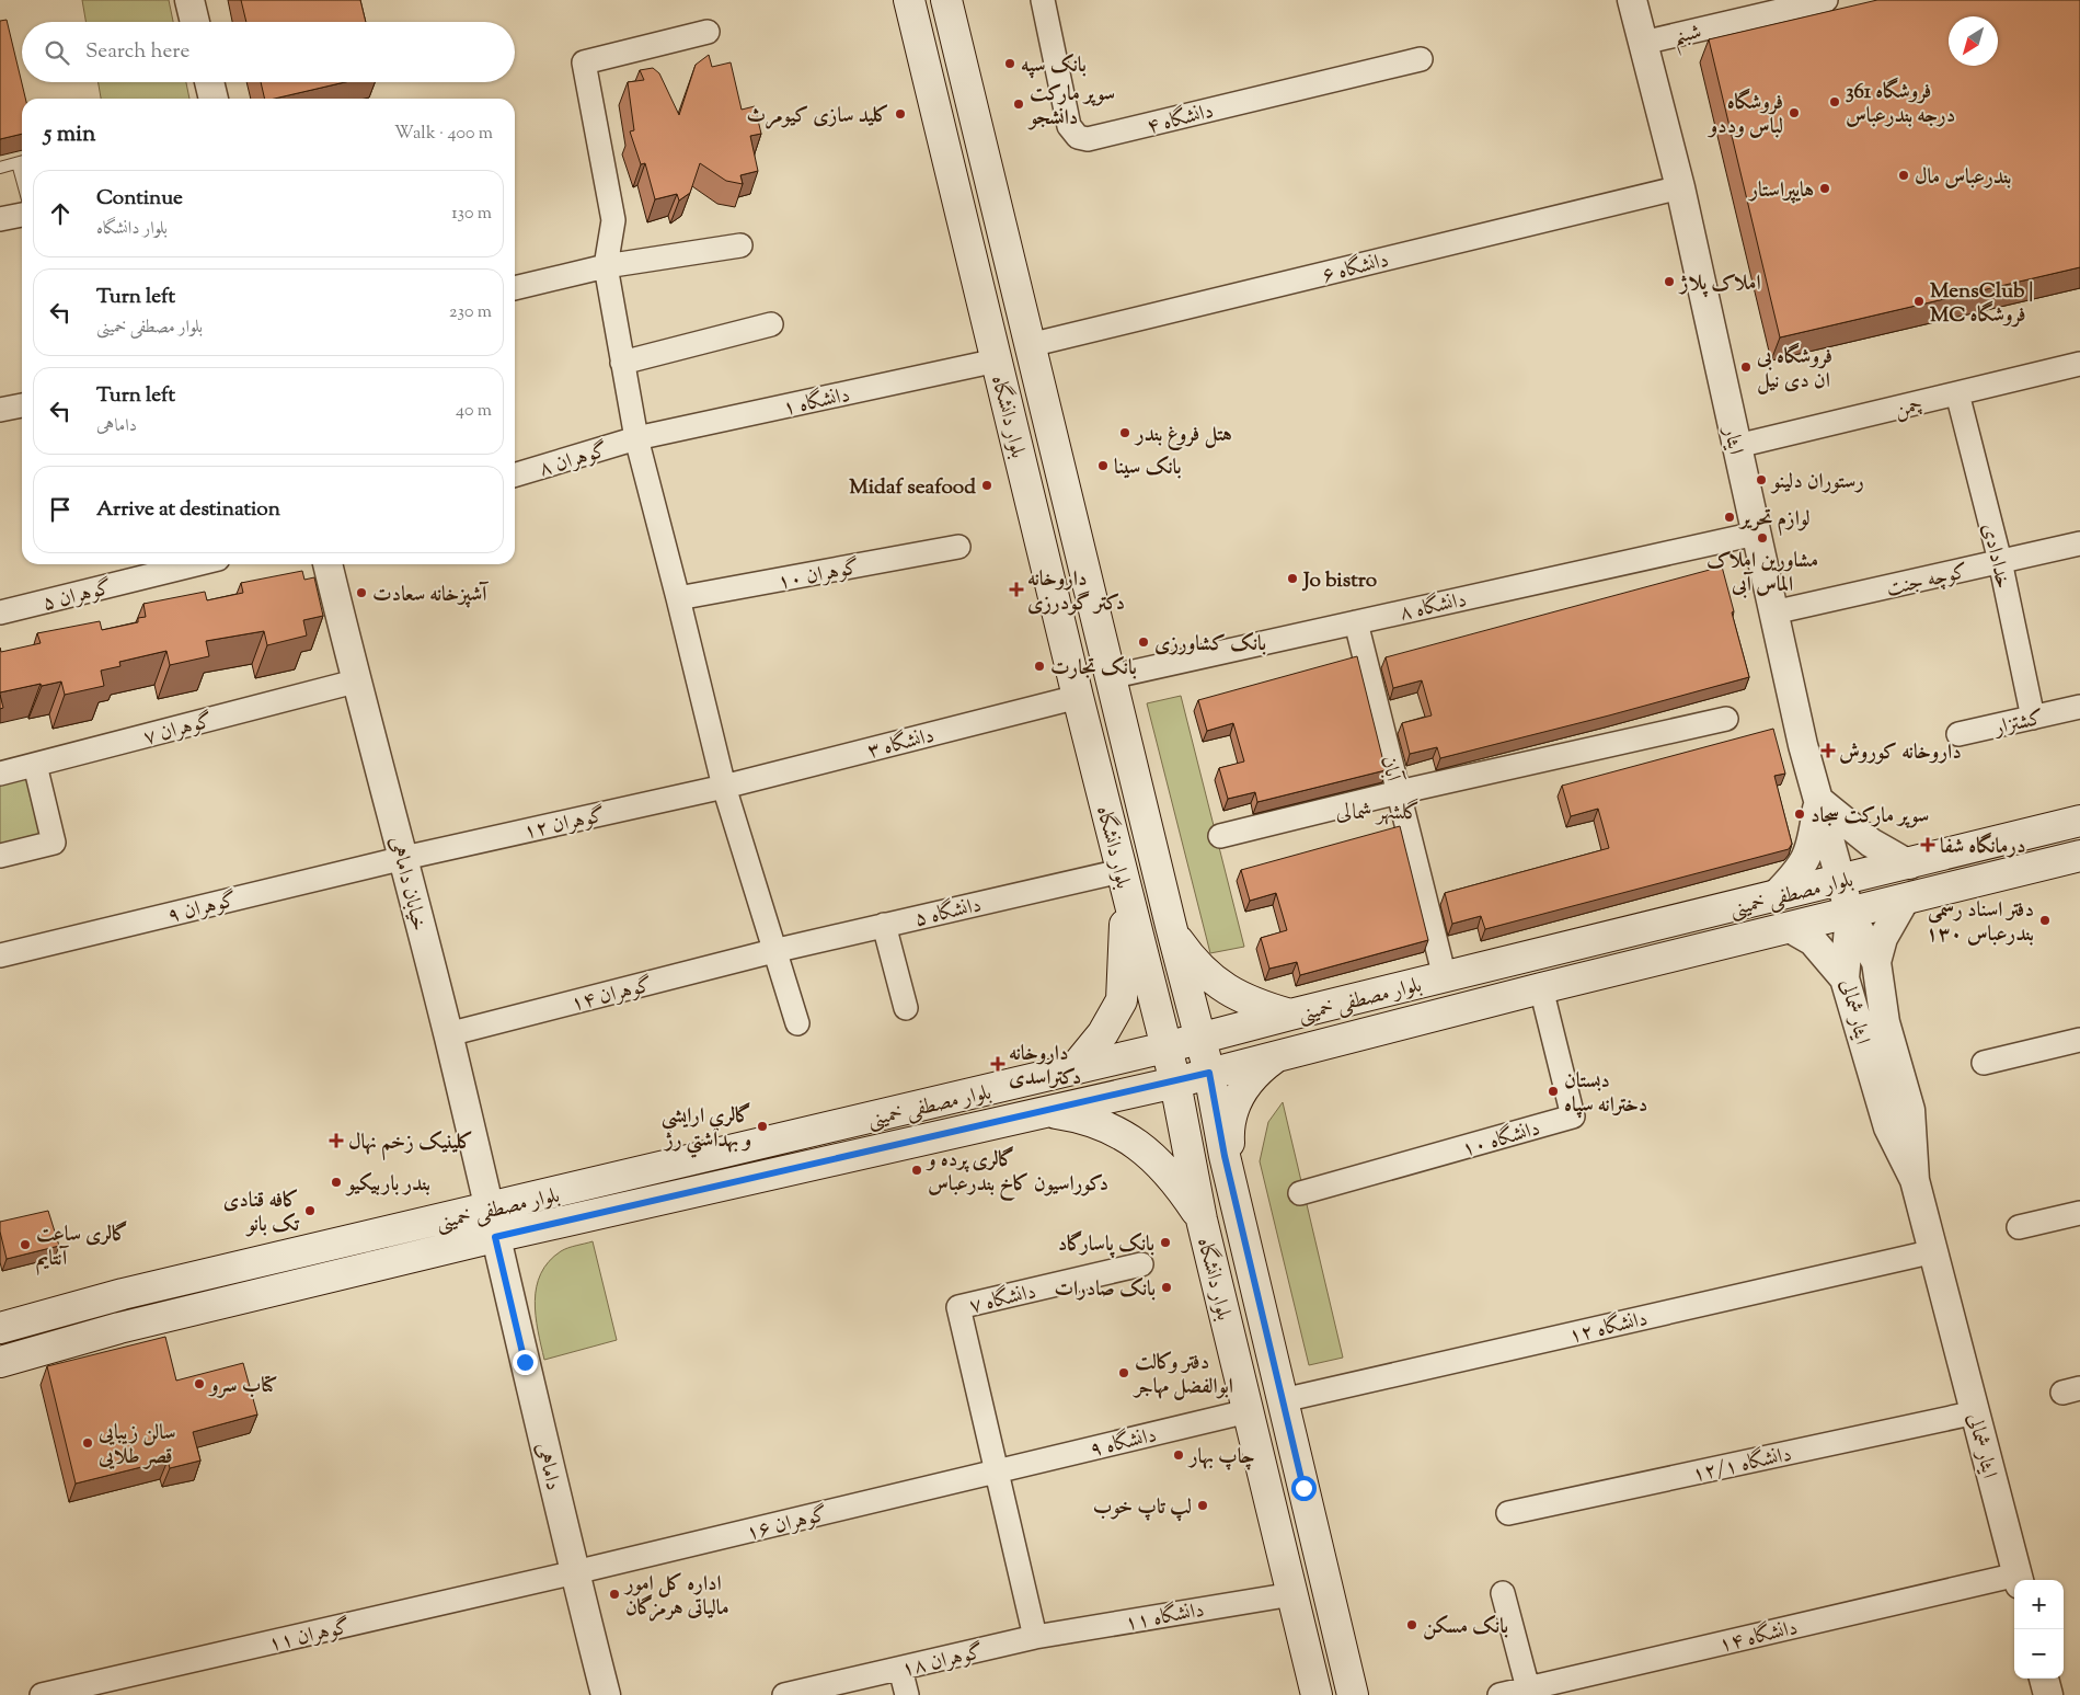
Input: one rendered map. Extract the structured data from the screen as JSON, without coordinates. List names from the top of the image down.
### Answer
{
  "streets": {
    "main road": ["بلوار دانشگاه", "بلوار مصطفی خمینی"],
    "street": [
      "شبنم",
      "دانشگاه ۴",
      "دانشگاه ۶",
      "دانشگاه ۱",
      "چمن",
      "ایثار",
      "گوهران ۸",
      "خدادادی",
      "گوهران ۱۰",
      "کوچه جنت",
      "گوهران ۵",
      "دانشگاه ۸",
      "کشتزار",
      "گوهران ۷",
      "دانشگاه ۳",
      "آبان",
      "گوهران ۱۲",
      "خیابان داماهی",
      "گوهران ۹",
      "دانشگاه ۵",
      "گوهران ۱۴",
      "ایثار شمالی",
      "دانشگاه ۱۰",
      "دانشگاه ۷",
      "دانشگاه ۱۲",
      "دانشگاه ۹",
      "دانشگاه ۱۲/۱",
      "داماهی",
      "گوهران ۱۶",
      "دانشگاه ۱۱",
      "گوهران ۱۱",
      "دانشگاه ۱۴",
      "گوهران ۱۸"
    ]
  },
  "crossings": [
    ["شبنم", "ایثار"],
    ["دانشگاه ۶", "بلوار دانشگاه"],
    ["دانشگاه ۶", "ایثار"],
    ["دانشگاه ۱", "بلوار دانشگاه"],
    ["دانشگاه ۱", "گوهران ۸"],
    ["چمن", "ایثار"],
    ["چمن", "خدادادی"],
    ["بلوار دانشگاه", "دانشگاه ۸"],
    ["بلوار دانشگاه", "دانشگاه ۳"],
    ["بلوار دانشگاه", "بلوار مصطفی خمینی"],
    ["بلوار دانشگاه", "دانشگاه ۵"],
    ["بلوار دانشگاه", "دانشگاه ۱۲"],
    ["بلوار دانشگاه", "دانشگاه ۹"],
    ["بلوار دانشگاه", "دانشگاه ۱۱"],
    ["ایثار", "کوچه جنت"],
    ["ایثار", "دانشگاه ۸"],
    ["ایثار", "بلوار مصطفی خمینی"],
    ["ایثار", "ایثار شمالی"],
    ["خدادادی", "کوچه جنت"],
    ["خدادادی", "کشتزار"],
    ["دانشگاه ۸", "آبان"],
    ["گوهران ۷", "خیابان داماهی"],
    ["دانشگاه ۳", "گوهران ۱۲"],
    ["آبان", "بلوار مصطفی خمینی"],
    ["گوهران ۱۲", "خیابان داماهی"],
    ["گوهران ۱۲", "گوهران ۹"],
    ["خیابان داماهی", "بلوار مصطفی خمینی"],
    ["خیابان داماهی", "گوهران ۹"],
    ["خیابان داماهی", "گوهران ۱۴"],
    ["خیابان داماهی", "داماهی"],
    ["بلوار مصطفی خمینی", "ایثار شمالی"],
    ["بلوار مصطفی خمینی", "دانشگاه ۱۰"],
    ["بلوار مصطفی خمینی", "داماهی"],
    ["دانشگاه ۵", "گوهران ۱۴"],
    ["ایثار شمالی", "دانشگاه ۱۲"],
    ["ایثار شمالی", "دانشگاه ۱۲/۱"],
    ["ایثار شمالی", "دانشگاه ۱۴"],
    ["دانشگاه ۷", "دانشگاه ۹"],
    ["دانشگاه ۷", "گوهران ۱۶"],
    ["دانشگاه ۹", "گوهران ۱۶"],
    ["داماهی", "گوهران ۱۶"],
    ["داماهی", "گوهران ۱۱"],
    ["گوهران ۱۶", "گوهران ۱۱"],
    ["دانشگاه ۱۱", "گوهران ۱۸"]
  ],
  "districts": ["گلشهر شمالی"],
  "places": {
    "other": [
      "بانک سپه",
      "فروشگاه 361 درجه بندرعباس",
      "سوپر مارکت دانشجو",
      "فروشگاه لباس وددو",
      "کلید سازی کیومرث",
      "بندرعباس مال",
      "هایپراستار",
      "املاک پلاژ",
      "MensClub | MC فروشگاه",
      "فروشگاه بی ان دی نیل",
      "هتل فروغ بندر",
      "بانک سینا",
      "رستوران دلینو",
      "Midaf seafood",
      "لوازم تحریر",
      "مشاورین املاک الماس آبی",
      "Jo bistro",
      "آشپزخانه سعادت",
      "بانک کشاورزی",
      "بانک تجارت",
      "سوپر مارکت سجاد",
      "دفتر اسناد رسمی ۱۳۰ بندرعباس",
      "دبستان دخترانه سپاه",
      "گالري ارايشي و بهداشتي رژ",
      "گالری پرده و دکوراسیون کاخ بندرعباس",
      "بندر باربیکیو",
      "کافه قنادی تک بانو",
      "بانک پاسارگاد",
      "گالری ساعت آنتایم",
      "بانک صادرات",
      "دفتر وکالت ابوالفضل مهاجر",
      "کتاب سرو",
      "سالن زیبایی قصر طلایی",
      "چاپ بهار",
      "لپ تاپ خوب",
      "اداره کل امور مالیاتی هرمزگان",
      "بانک مسکن"
    ],
    "health": [
      "داروخانه دکتر گودرزی",
      "داروخانه کوروش",
      "درمانگاه شفا",
      "داروخانه دکتراسدی",
      "کلینیک زخم نهال"
    ]
  },
  "north": "bottom left",
  "page": {
    "search": "Search here",
    "heading": ["5 min", "Walk · 400 m"],
    "list": [
      ["Continue", "بلوار دانشگاه", "130 m"],
      ["Turn left", "بلوار مصطفی خمینی", "230 m"],
      ["Turn left", "داماهی", "40 m"],
      "Arrive at destination"
    ],
    "map_buttons": ["+", "−"]
  }
}
